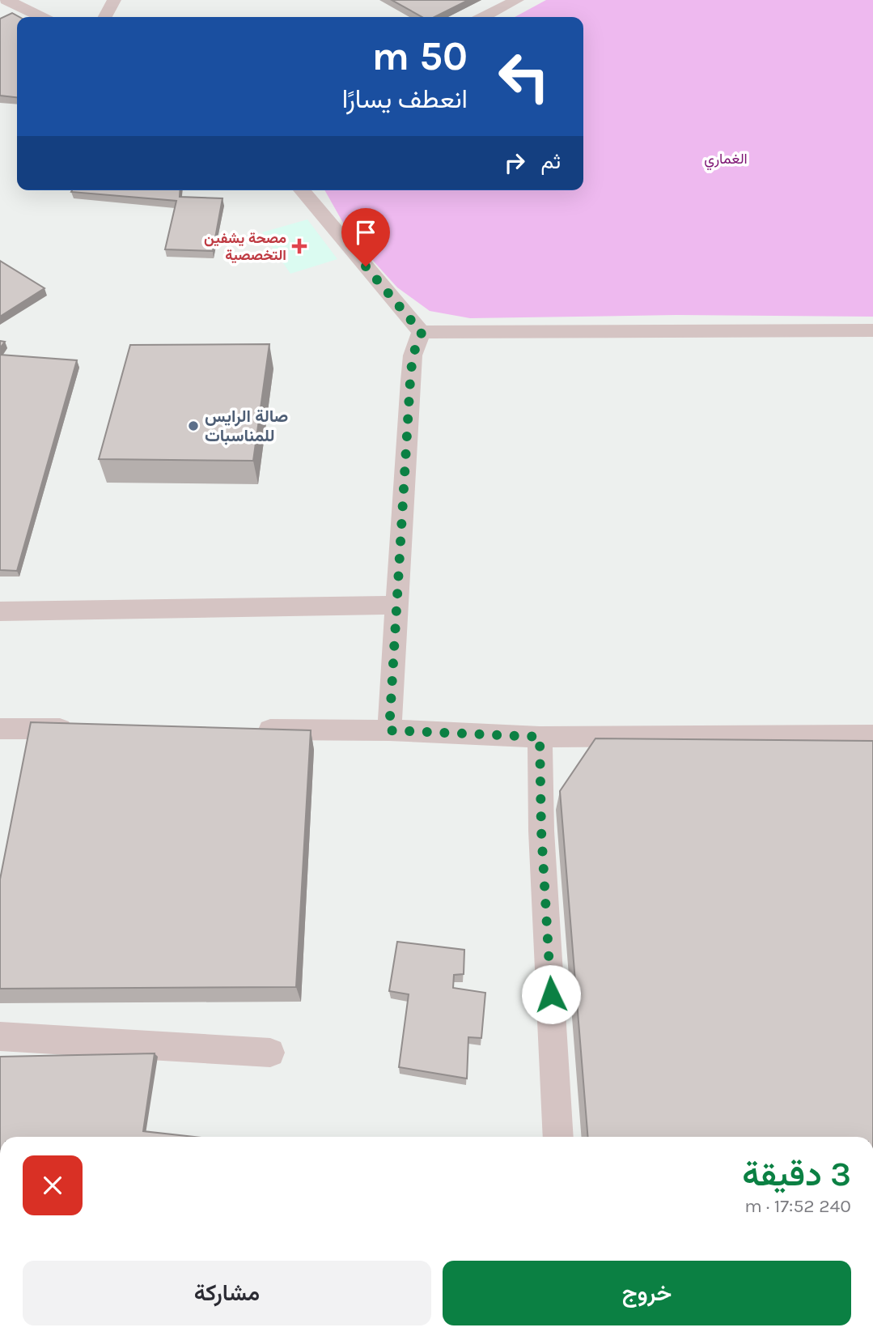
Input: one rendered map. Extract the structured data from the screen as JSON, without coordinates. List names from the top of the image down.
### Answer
{
  "parks": ["الغماري"],
  "places": {
    "health": ["مصحة يشفين التخصصية"],
    "other": ["صالة الرايس للمناسبات"]
  },
  "page": {
    "turn": ["50 m", "انعطف يسارًا"],
    "then": "ثم",
    "heading": ["3 دقيقة", "240 m · 17:52"],
    "buttons": ["خروج", "مشاركة"]
  }
}
